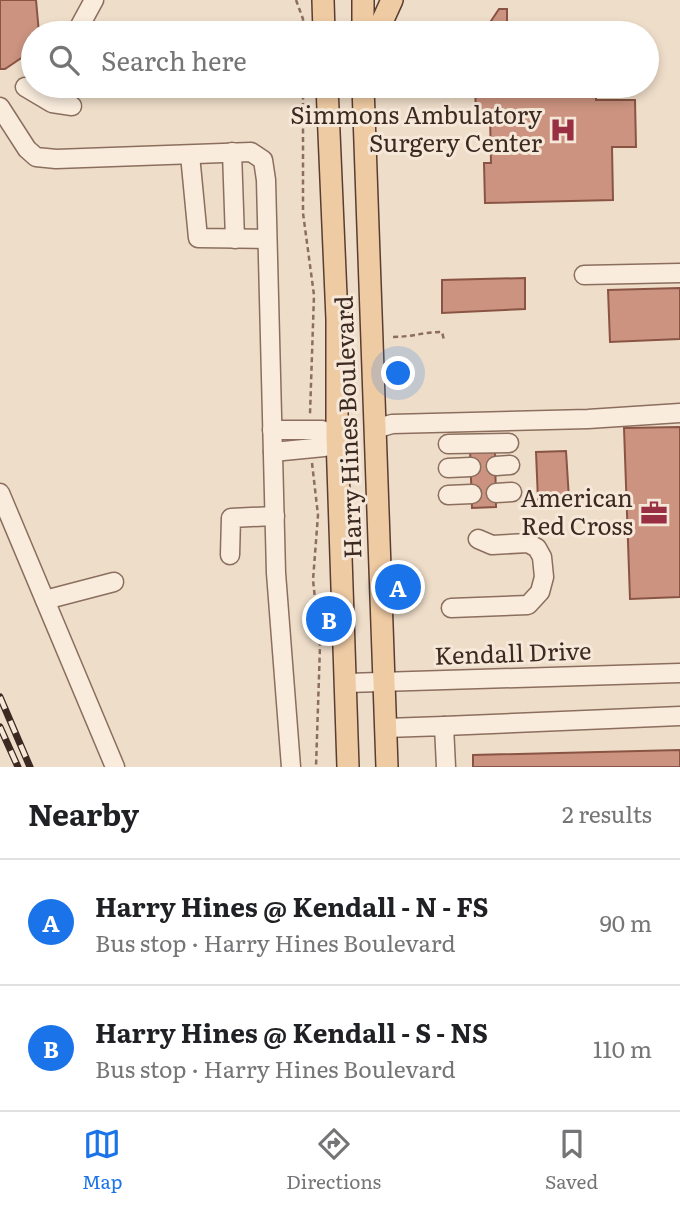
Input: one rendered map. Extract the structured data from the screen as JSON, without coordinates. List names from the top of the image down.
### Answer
{
  "streets": {
    "main road": ["Harry Hines Boulevard"],
    "street": ["Kendall Drive"]
  },
  "crossings": [
    ["Harry Hines Boulevard", "Kendall Drive"]
  ],
  "places": {
    "hospital": ["Simmons Ambulatory Surgery Center"],
    "office": ["American Red Cross"]
  },
  "page": {
    "search": "Search here",
    "pins": ["A", "B"],
    "heading": ["Nearby", "2 results"],
    "list": [
      {
        "mark": "A",
        "name": "Harry Hines @ Kendall - N - FS",
        "note": "Bus stop · Harry Hines Boulevard",
        "value": "90 m"
      },
      {
        "mark": "B",
        "name": "Harry Hines @ Kendall - S - NS",
        "note": "Bus stop · Harry Hines Boulevard",
        "value": "110 m"
      }
    ],
    "nav": ["Map", "Directions", "Saved"]
  }
}
